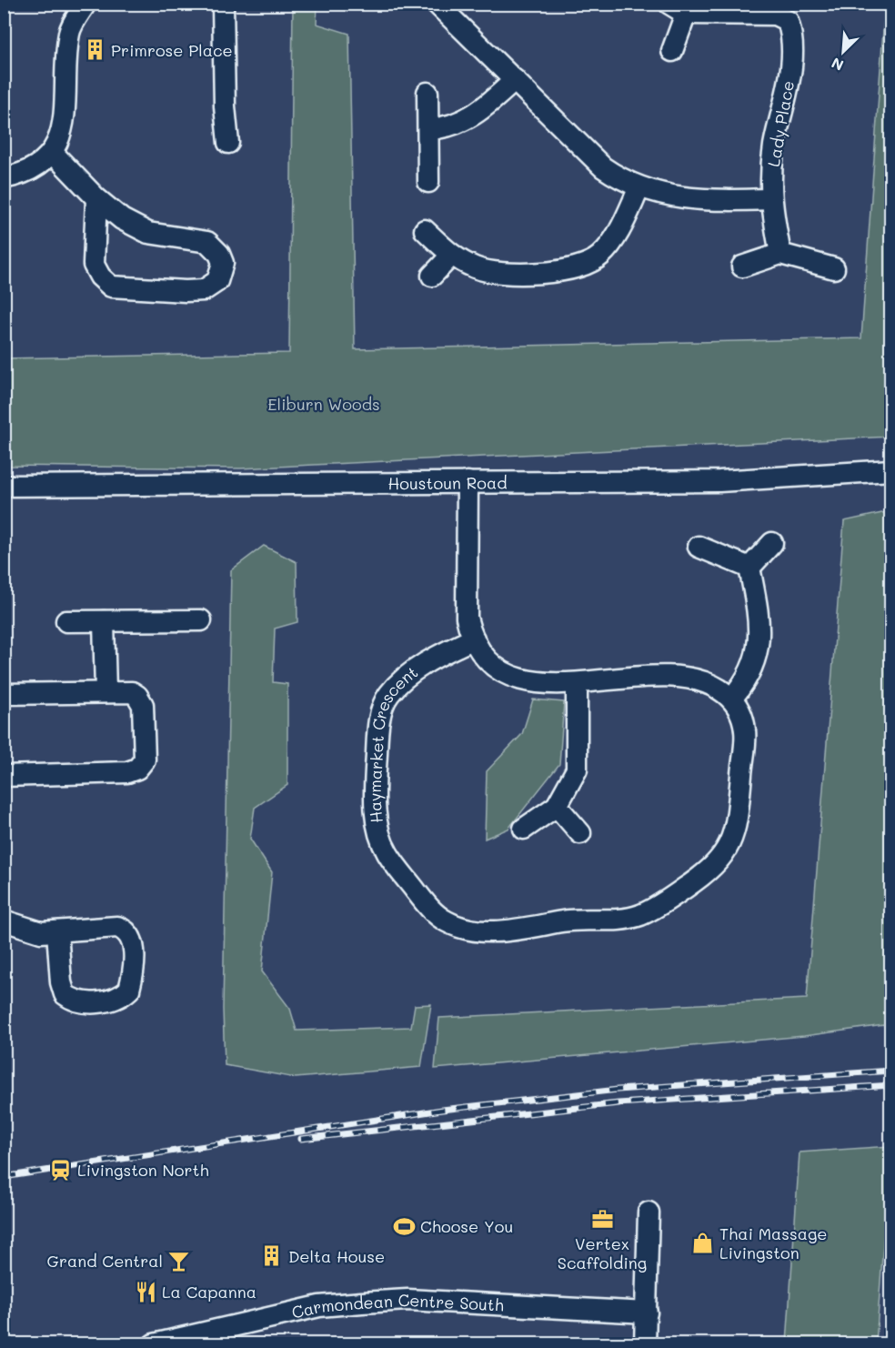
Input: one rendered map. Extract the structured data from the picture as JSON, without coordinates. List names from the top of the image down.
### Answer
{
  "streets": {
    "street": [
      "Lady Place",
      "Houstoun Road",
      "Haymarket Crescent",
      "Carmondean Centre South"
    ]
  },
  "parks": ["Eliburn Woods"],
  "places": {
    "building": ["Primrose Place", "Delta House"],
    "station": ["Livingston North"],
    "office": ["Vertex Scaffolding"],
    "sports": ["Choose You"],
    "shop": ["Thai Massage Livingston"],
    "bar": ["Grand Central"],
    "restaurant": ["La Capanna"]
  },
  "north": "bottom left"
}
